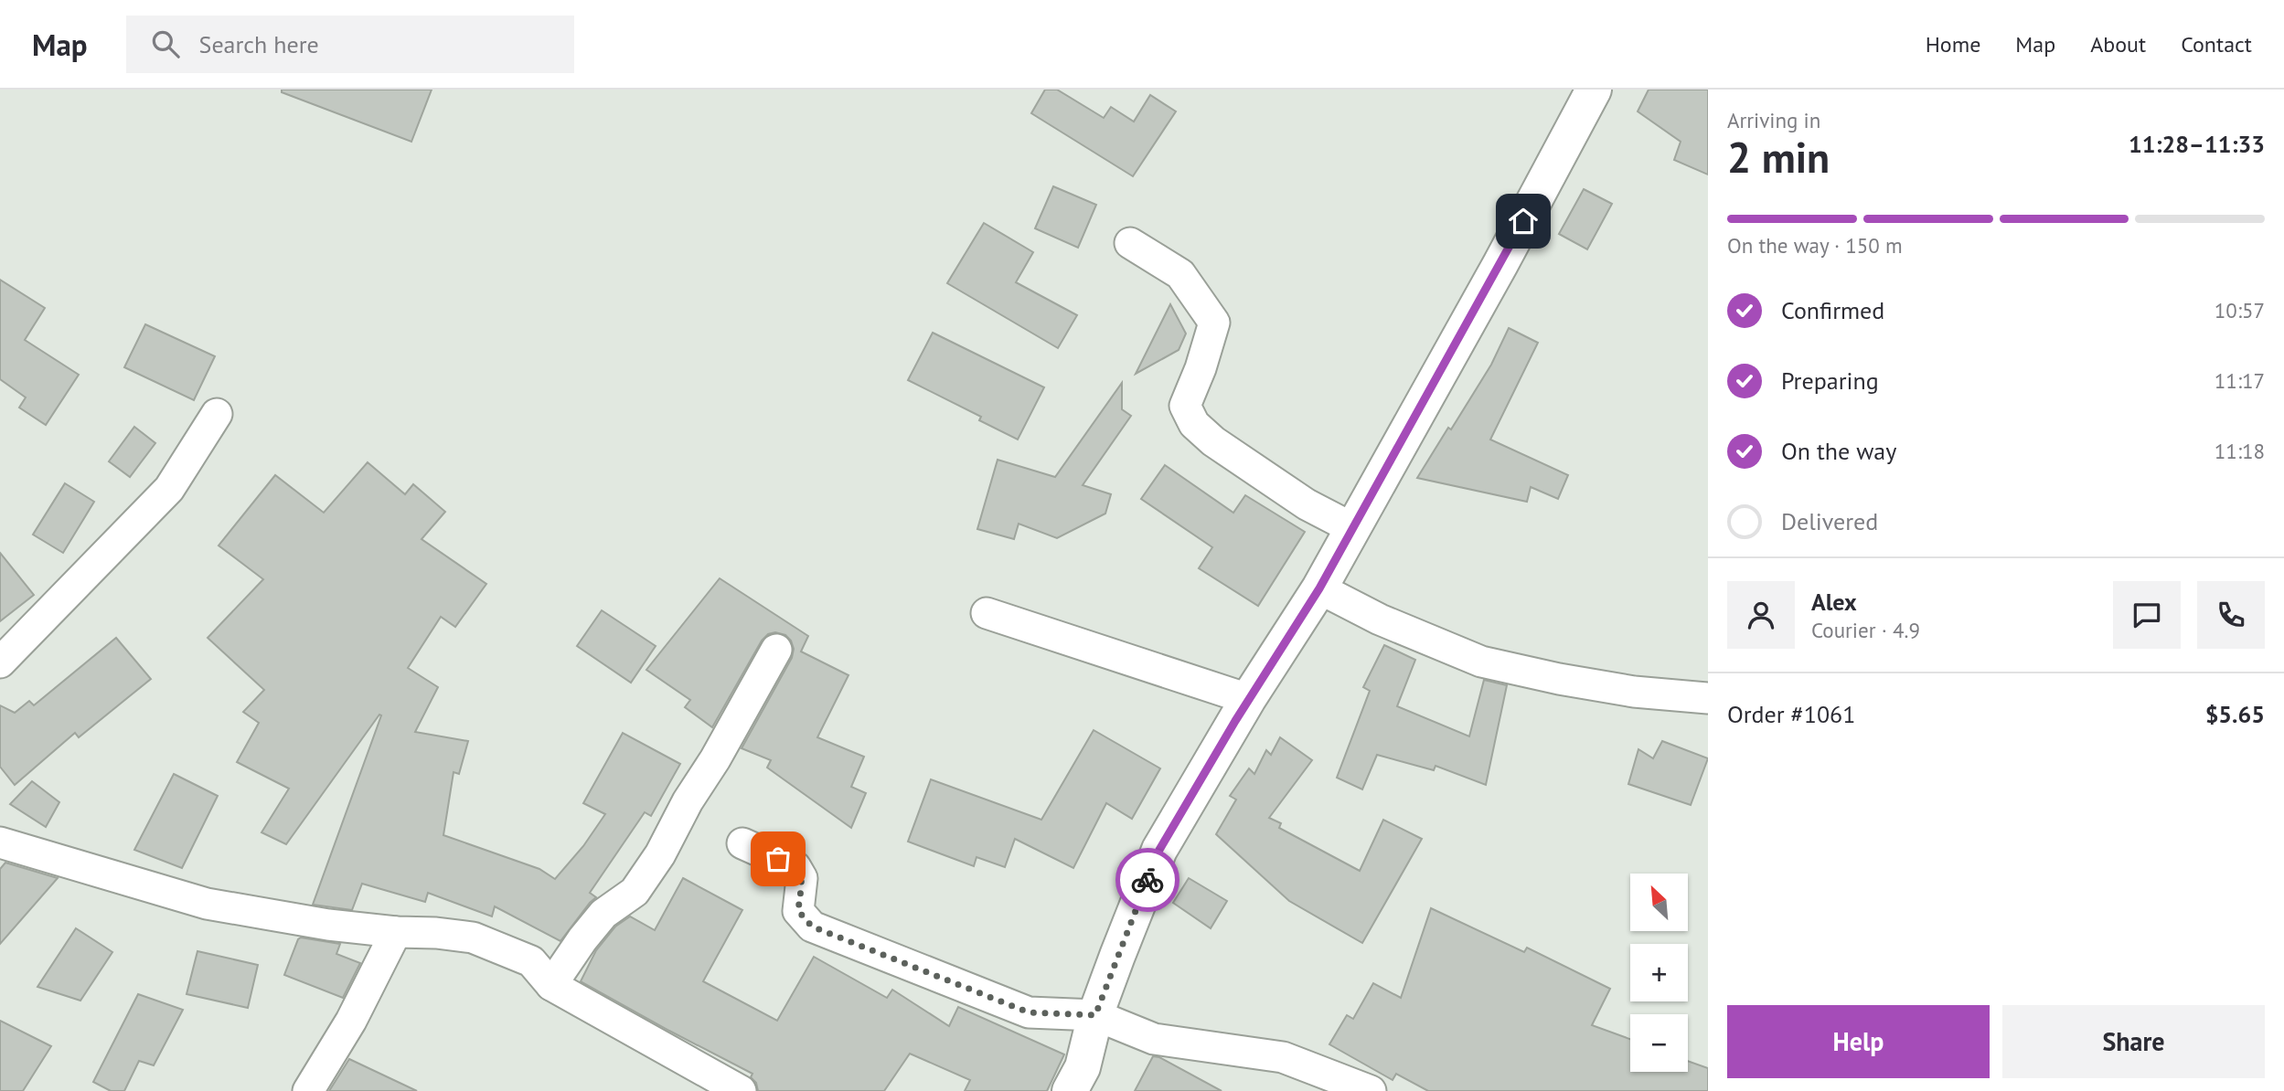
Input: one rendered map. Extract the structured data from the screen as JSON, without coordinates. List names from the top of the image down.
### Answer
{
  "north": "top left",
  "page": {
    "header": "Map",
    "search": "Search here",
    "nav": [
      "Home",
      "Map",
      "About",
      "Contact"
    ],
    "heading": ["2 min", "Arriving in", "11:28–11:33"],
    "panel": [
      "Alex",
      "Courier · 4.9",
      "Order #1061",
      "$5.65"
    ],
    "bar": "On the way · 150 m",
    "list": [
      ["Confirmed", "10:57"],
      ["Preparing", "11:17"],
      ["On the way", "11:18"],
      "Delivered"
    ],
    "map_buttons": ["+", "−"],
    "buttons": ["Help", "Share"]
  }
}
